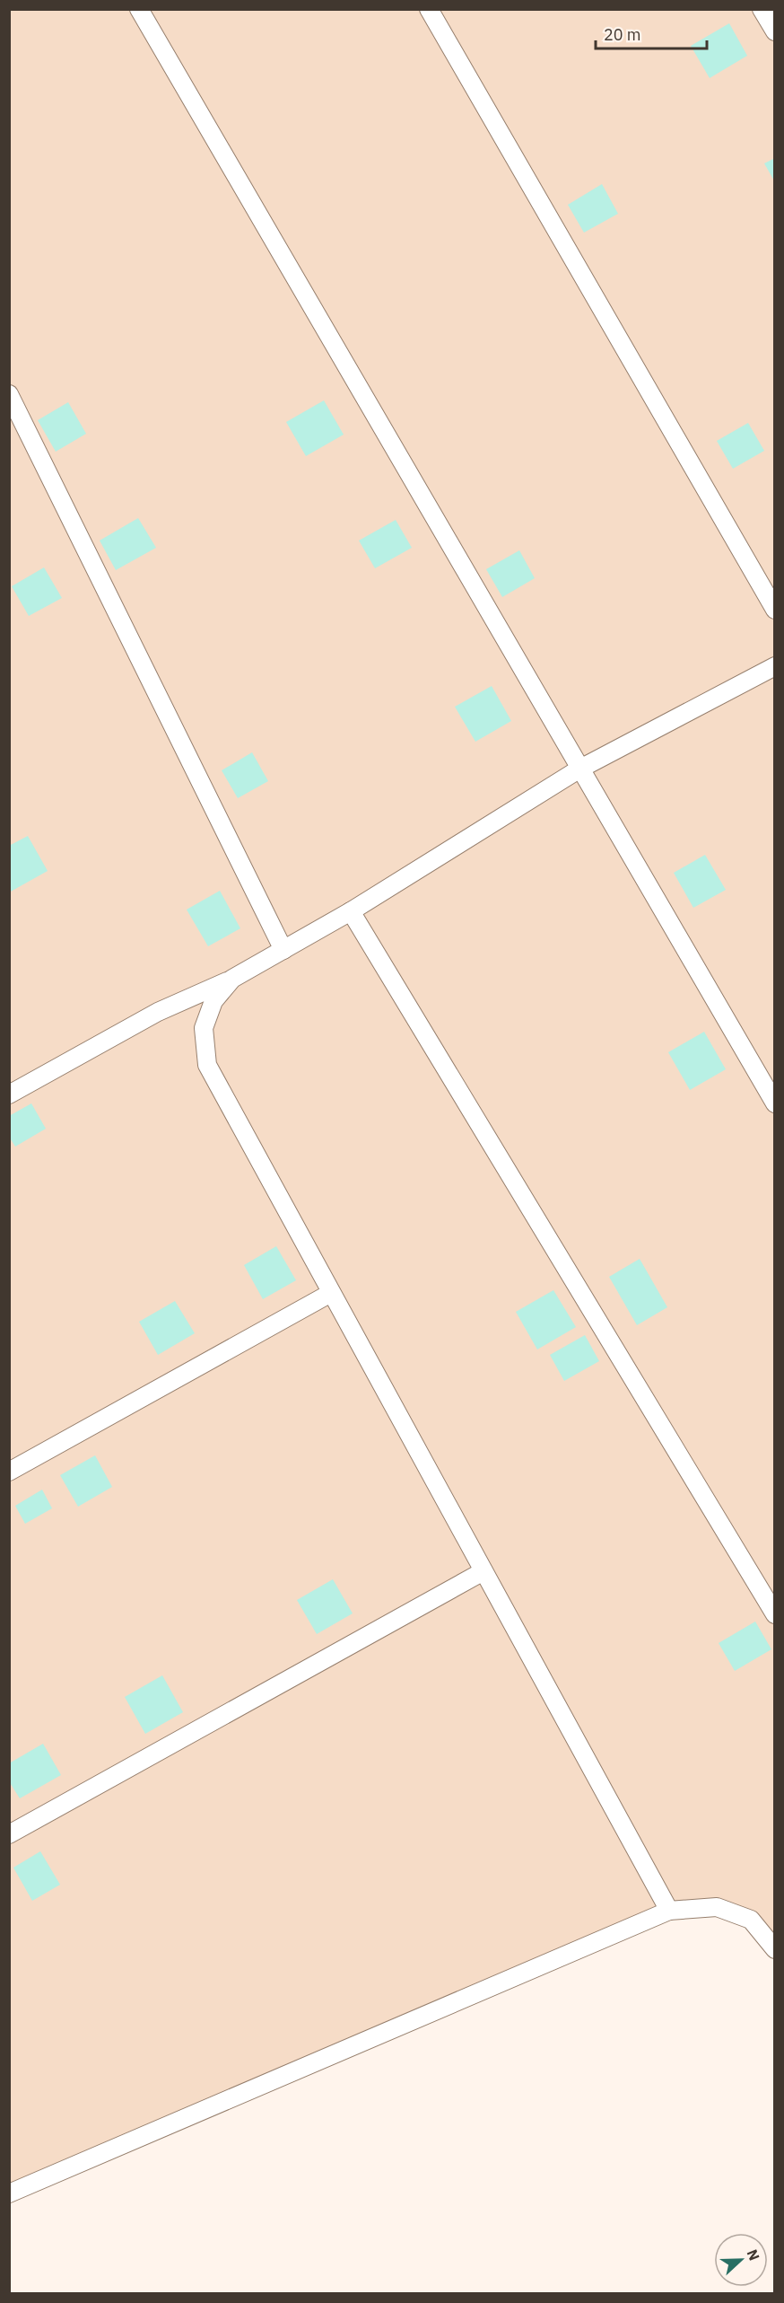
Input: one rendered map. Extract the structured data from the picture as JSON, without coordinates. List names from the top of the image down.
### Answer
{
  "scale_bar": "20 m",
  "north": "right"
}
